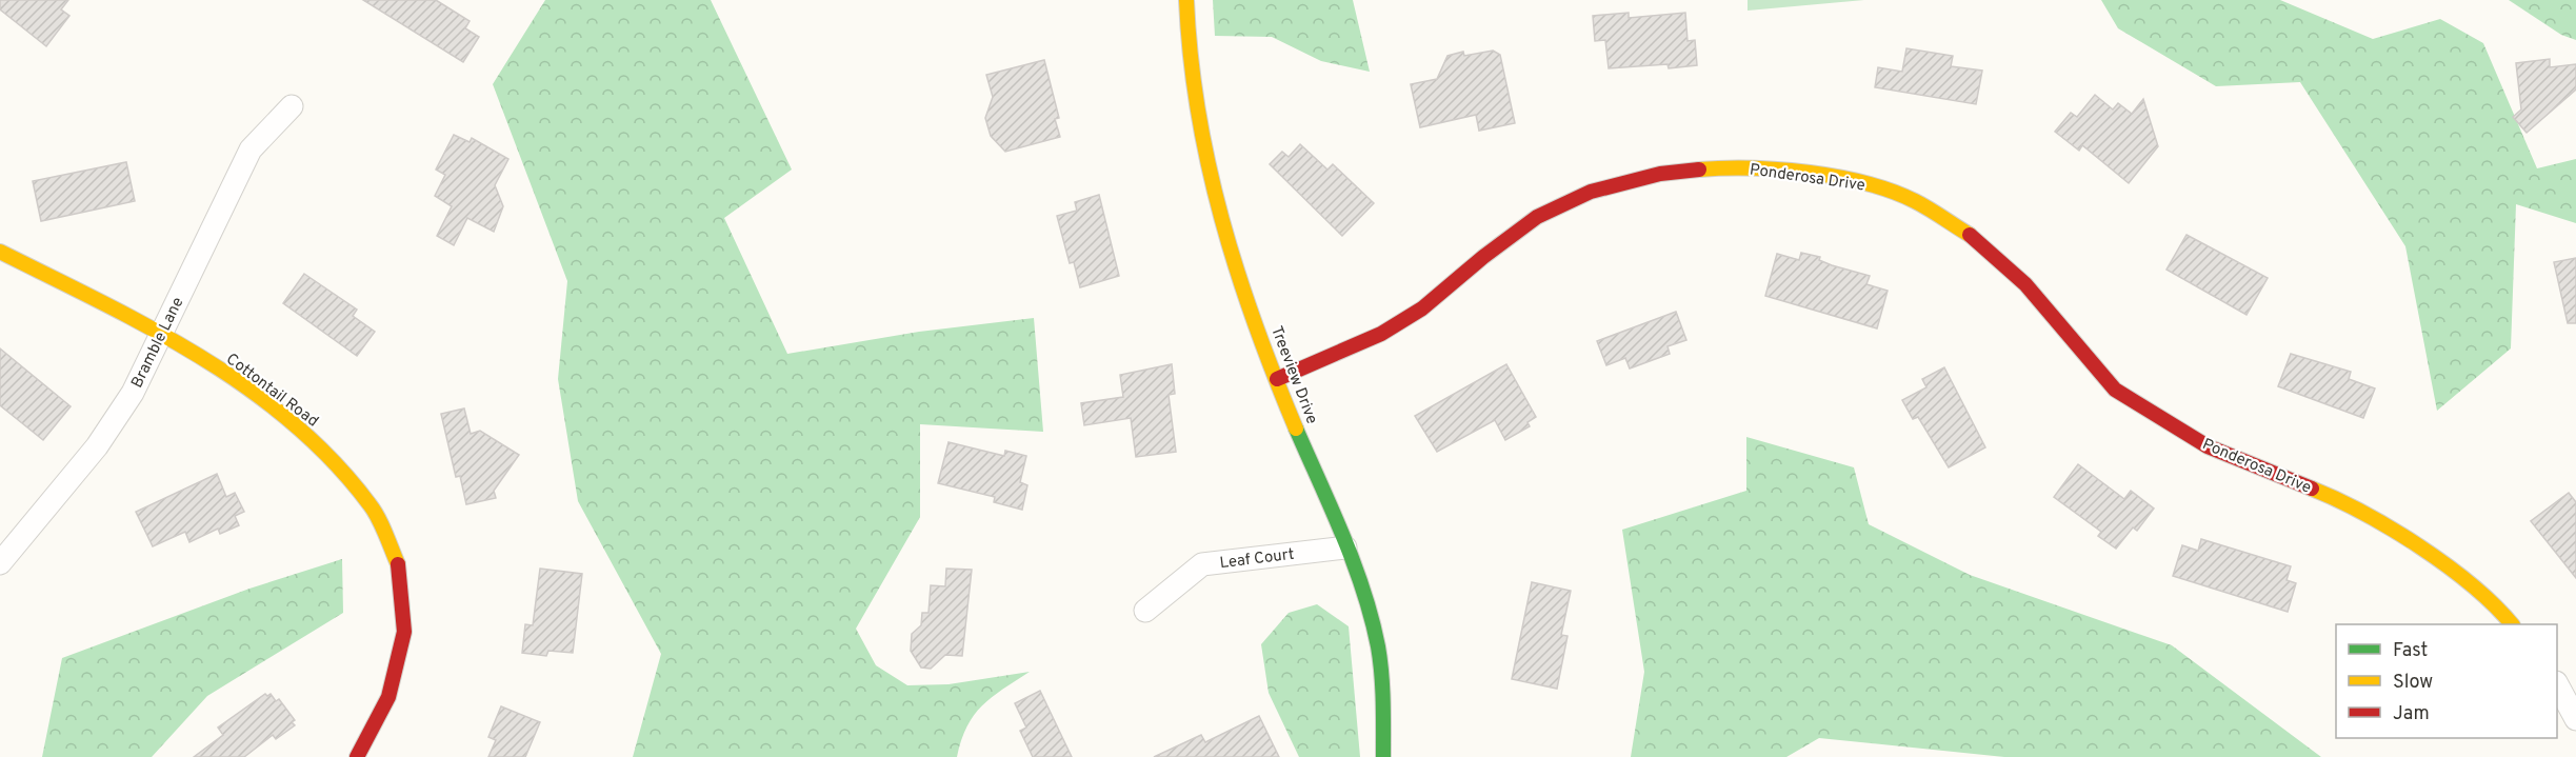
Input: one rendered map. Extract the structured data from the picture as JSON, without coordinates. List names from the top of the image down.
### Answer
{
  "streets": {
    "street": [
      "Ponderosa Drive",
      "Bramble Lane",
      "Treeview Drive",
      "Cottontail Road",
      "Leaf Court"
    ]
  },
  "crossings": [
    ["Ponderosa Drive", "Treeview Drive"],
    ["Bramble Lane", "Cottontail Road"],
    ["Treeview Drive", "Leaf Court"]
  ],
  "legend": ["Fast", "Slow", "Jam"]
}
